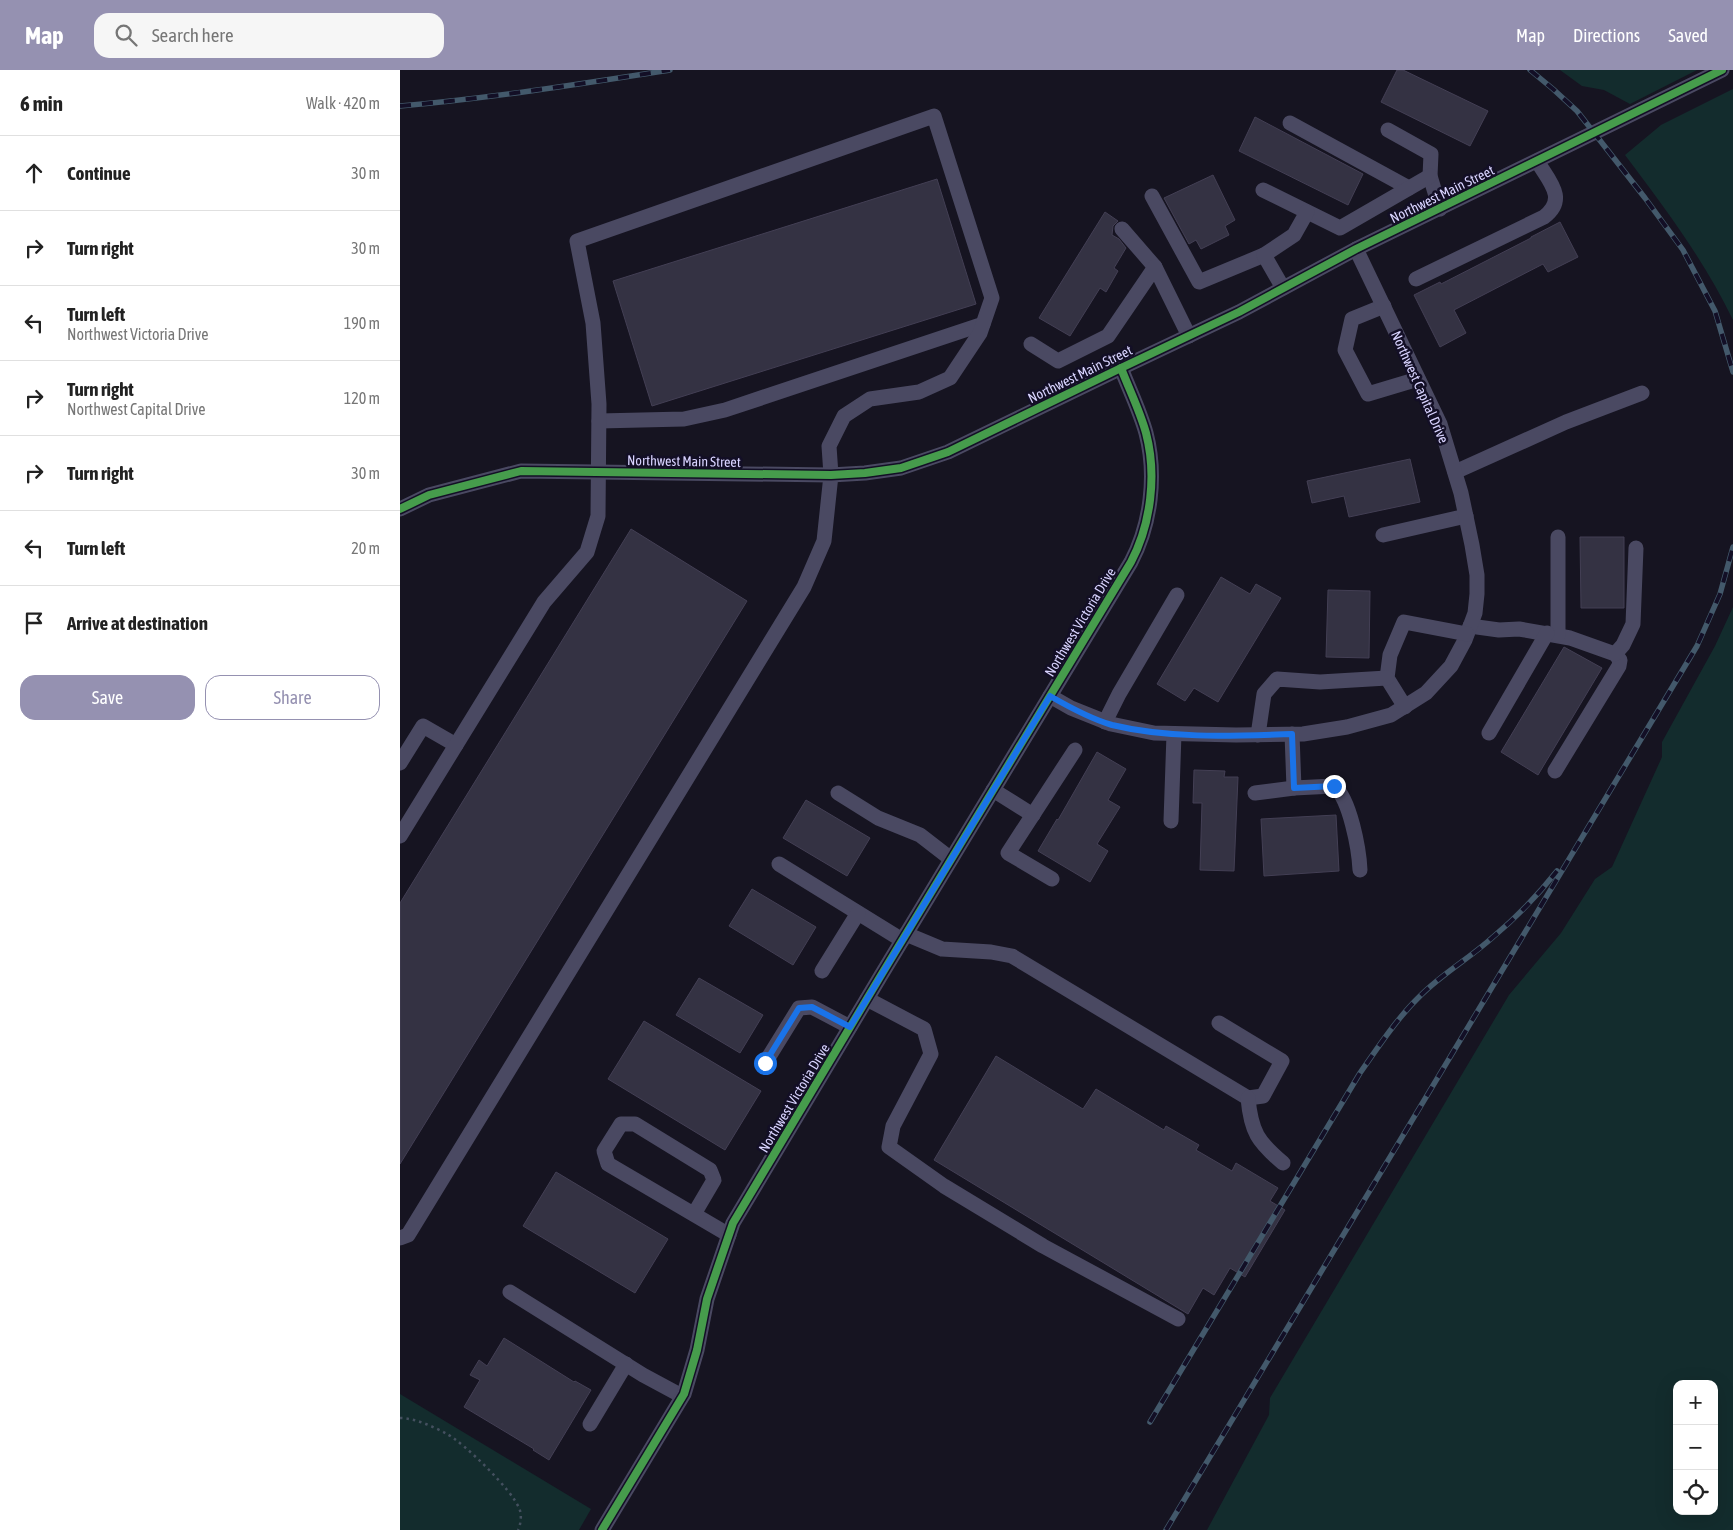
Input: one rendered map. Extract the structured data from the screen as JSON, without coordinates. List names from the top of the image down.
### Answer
{
  "streets": {
    "street": ["Northwest Main Street", "Northwest Capital Drive", "Northwest Victoria Drive"]
  },
  "crossings": [
    ["Northwest Main Street", "Northwest Capital Drive"],
    ["Northwest Main Street", "Northwest Victoria Drive"],
    ["Northwest Capital Drive", "Northwest Victoria Drive"]
  ],
  "page": {
    "header": "Map",
    "search": "Search here",
    "nav": ["Map", "Directions", "Saved"],
    "heading": ["6 min", "Walk · 420 m"],
    "list": [
      ["Continue", "30 m"],
      ["Turn right", "30 m"],
      ["Turn left", "Northwest Victoria Drive", "190 m"],
      ["Turn right", "Northwest Capital Drive", "120 m"],
      ["Turn right", "30 m"],
      ["Turn left", "20 m"],
      "Arrive at destination"
    ],
    "buttons": ["Save", "Share"],
    "map_buttons": ["+", "−"]
  }
}
